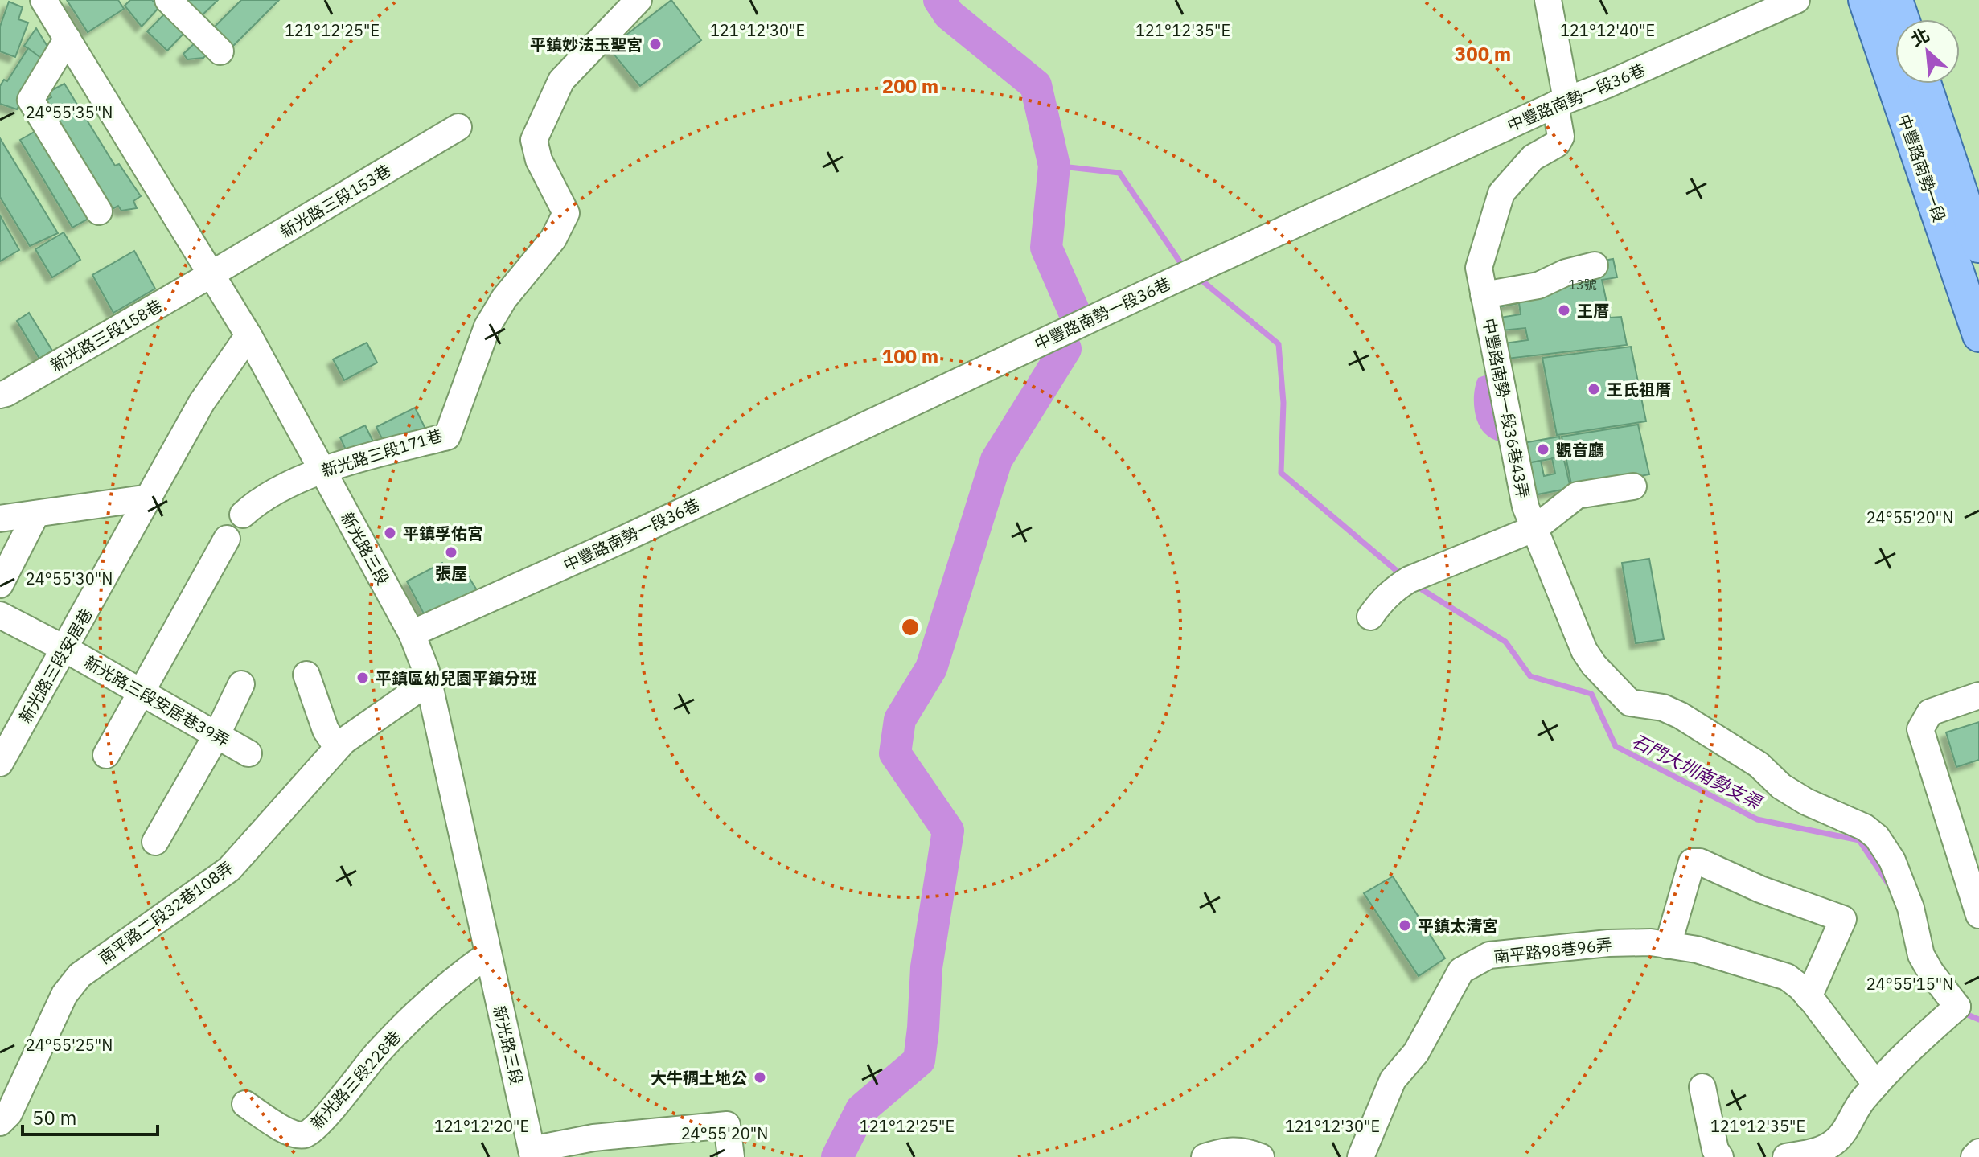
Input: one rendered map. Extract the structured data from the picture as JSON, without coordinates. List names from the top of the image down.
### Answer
{
  "streets": {
    "main road": ["中豐路南勢一段"],
    "street": [
      "中豐路南勢一段36巷",
      "新光路三段153巷",
      "新光路三段158巷",
      "中豐路南勢一段36巷43弄",
      "新光路三段171巷",
      "新光路三段",
      "新光路三段安居巷",
      "新光路三段安居巷39弄",
      "南平路二段32巷108弄",
      "南平路98巷96弄",
      "新光路三段228巷"
    ]
  },
  "crossings": [
    ["中豐路南勢一段36巷", "中豐路南勢一段36巷43弄"],
    ["中豐路南勢一段36巷", "新光路三段"],
    ["新光路三段153巷", "新光路三段158巷"],
    ["新光路三段153巷", "新光路三段"],
    ["新光路三段158巷", "新光路三段"],
    ["新光路三段171巷", "新光路三段"],
    ["新光路三段", "新光路三段安居巷"],
    ["新光路三段", "南平路二段32巷108弄"],
    ["新光路三段", "新光路三段228巷"],
    ["新光路三段安居巷", "新光路三段安居巷39弄"]
  ],
  "water": ["石門大圳南勢支渠"],
  "places": [
    "平鎮妙法玉聖宮",
    "王厝",
    "王氏祖厝",
    "觀音廳",
    "平鎮孚佑宮",
    "張屋",
    "平鎮區幼兒園平鎮分班",
    "平鎮太清宮",
    "大牛稠土地公"
  ],
  "house_numbers": ["13號"],
  "scale_bar": "50 m",
  "north": "top left",
  "coordinates": [
    "121°12'40\"E",
    "121°12'25\"E",
    "121°12'30\"E",
    "121°12'35\"E",
    "24°55'35\"N",
    "24°55'20\"N",
    "24°55'30\"N",
    "24°55'15\"N",
    "24°55'25\"N",
    "121°12'20\"E"
  ],
  "rings": ["300 m", "200 m", "100 m"]
}
